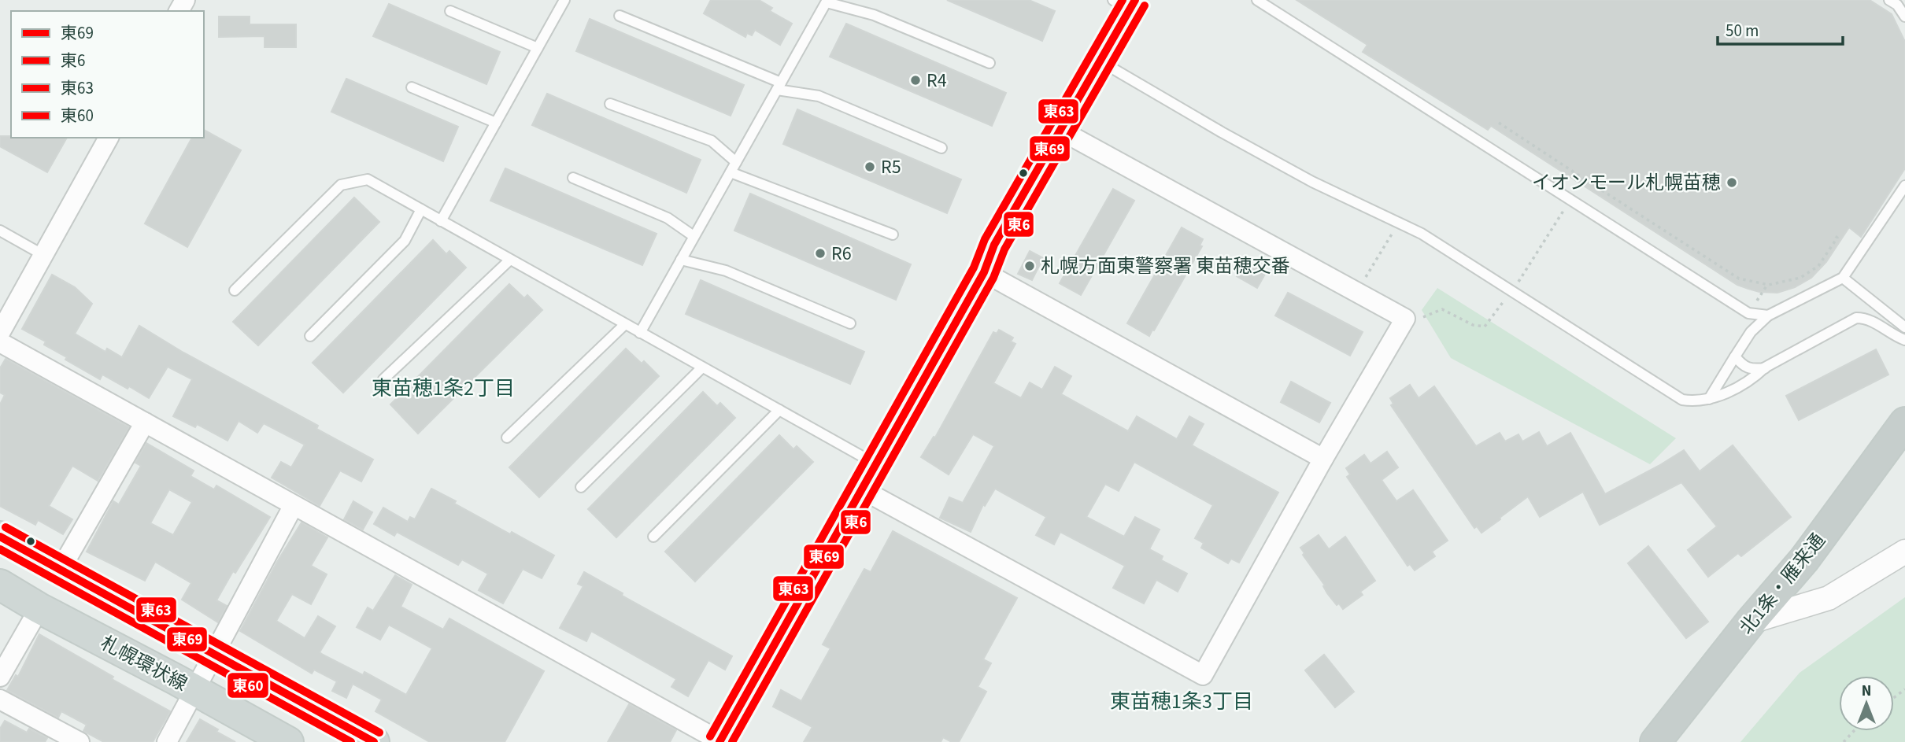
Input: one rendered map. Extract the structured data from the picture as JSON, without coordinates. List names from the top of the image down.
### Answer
{
  "streets": {
    "highway": ["北1条・雁来通"],
    "main road": ["札幌環状線"]
  },
  "districts": ["東苗穂1条2丁目", "東苗穂1条3丁目"],
  "places": [
    "R4",
    "R5",
    "イオンモール札幌苗穂",
    "R6",
    "札幌方面東警察署 東苗穂交番"
  ],
  "lines": [
    "transit line 東69",
    "transit line 東63",
    "transit line 東6",
    "transit line 東60"
  ],
  "legend": [
    "東69",
    "東6",
    "東63",
    "東60"
  ],
  "scale_bar": "50 m",
  "north": "top"
}
